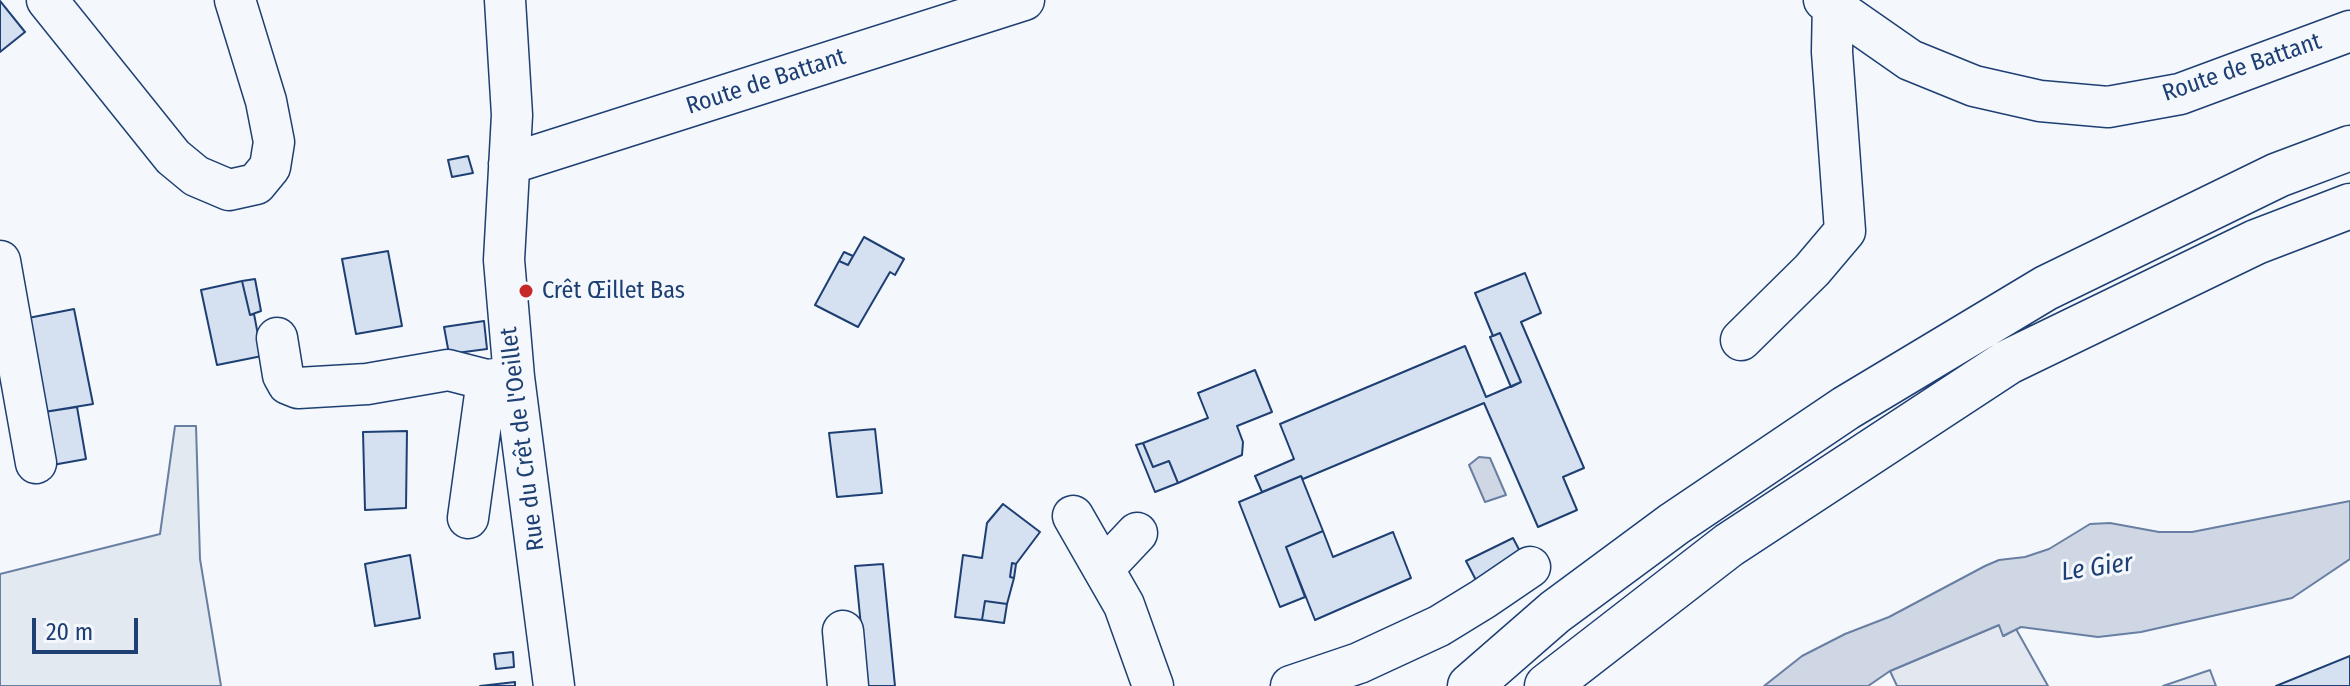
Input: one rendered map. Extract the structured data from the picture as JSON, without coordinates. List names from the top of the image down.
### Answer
{
  "streets": {
    "street": ["Route de Battant", "Rue du Crêt de l'Oeillet"]
  },
  "crossings": [
    ["Route de Battant", "Rue du Crêt de l'Oeillet"]
  ],
  "water": ["Le Gier"],
  "places": ["Crêt Œillet Bas"],
  "scale_bar": "20 m"
}
